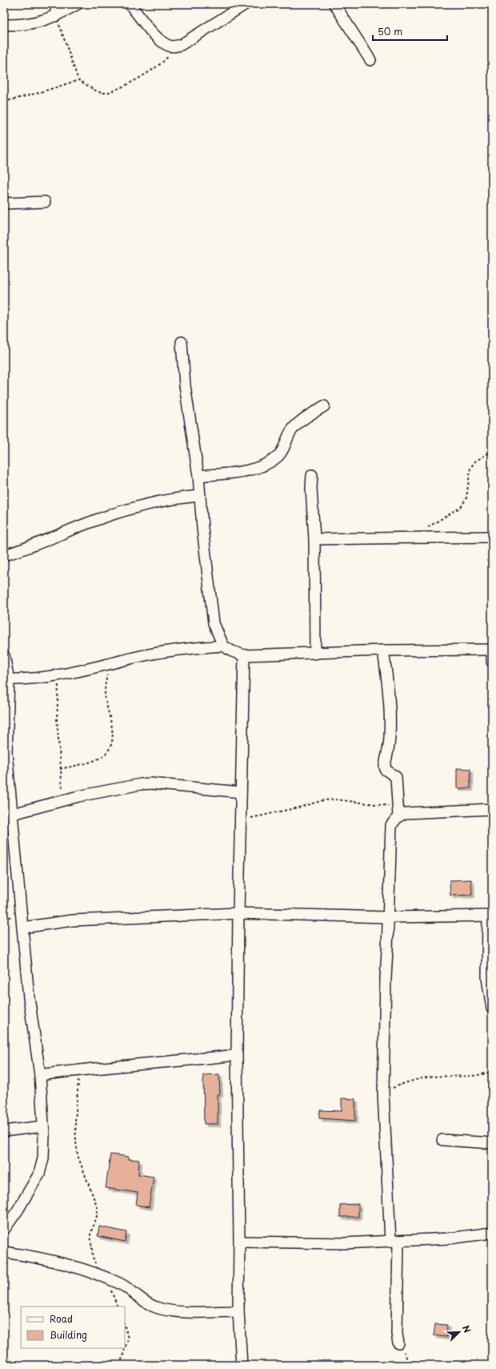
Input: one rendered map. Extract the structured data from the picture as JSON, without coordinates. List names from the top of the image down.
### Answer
{
  "legend": ["Road", "Building"],
  "scale_bar": "50 m",
  "north": "top right"
}
